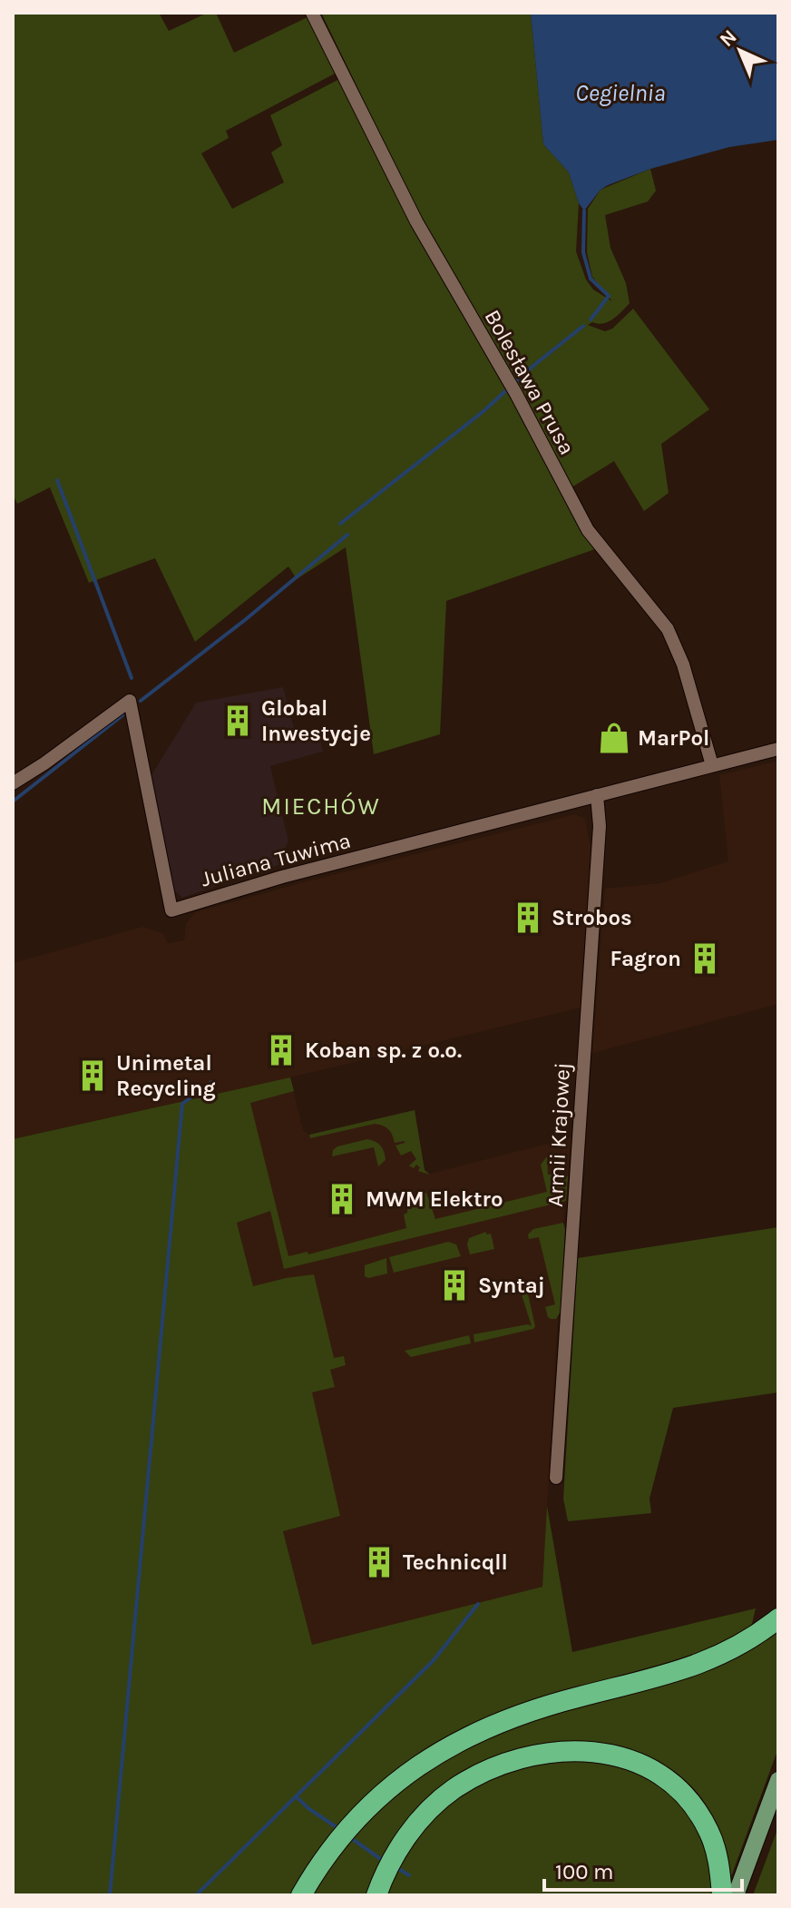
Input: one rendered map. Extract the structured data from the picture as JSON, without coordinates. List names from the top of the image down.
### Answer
{
  "streets": {
    "street": ["Bolesława Prusa", "Juliana Tuwima", "Armii Krajowej"]
  },
  "crossings": [
    ["Bolesława Prusa", "Juliana Tuwima"],
    ["Juliana Tuwima", "Armii Krajowej"]
  ],
  "districts": ["MIECHÓW"],
  "water": ["Cegielnia"],
  "places": {
    "building": [
      "Global Inwestycje",
      "Strobos",
      "Fagron",
      "Koban sp. z o.o.",
      "Unimetal Recycling",
      "MWM Elektro",
      "Syntaj",
      "Technicqll"
    ],
    "shop": ["MarPol"]
  },
  "scale_bar": "100 m",
  "north": "top left"
}
